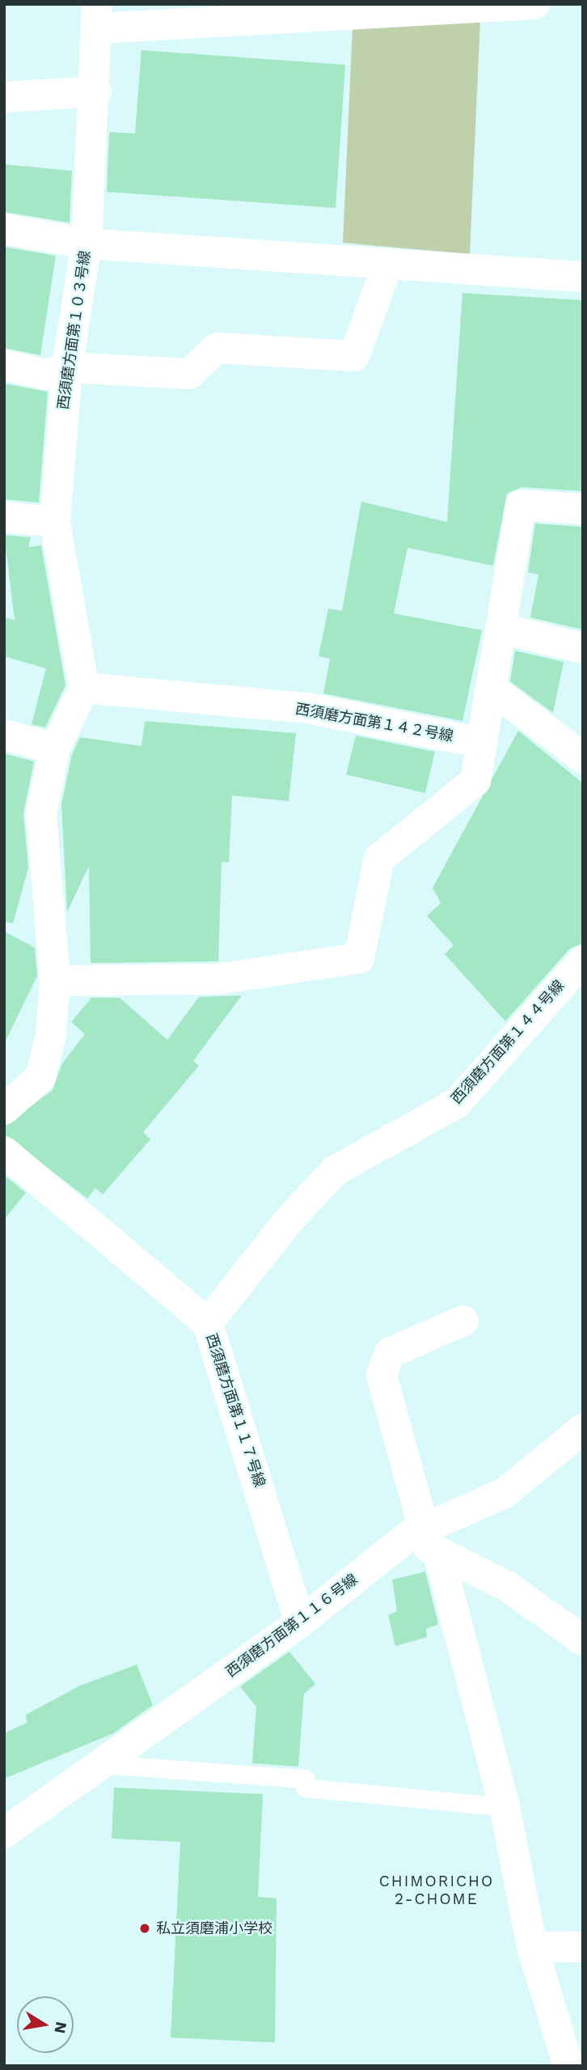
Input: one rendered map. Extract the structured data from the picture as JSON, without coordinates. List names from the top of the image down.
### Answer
{
  "streets": {
    "street": [
      "西須磨方面第１０３号線",
      "西須磨方面第１４２号線",
      "西須磨方面第１４４号線",
      "西須磨方面第１１７号線",
      "西須磨方面第１１６号線"
    ]
  },
  "crossings": [
    ["西須磨方面第１０３号線", "西須磨方面第１４２号線"],
    ["西須磨方面第１４４号線", "西須磨方面第１１７号線"],
    ["西須磨方面第１１７号線", "西須磨方面第１１６号線"]
  ],
  "districts": ["CHIMORICHO 2-CHOME"],
  "places": ["私立須磨浦小学校"],
  "north": "right"
}
